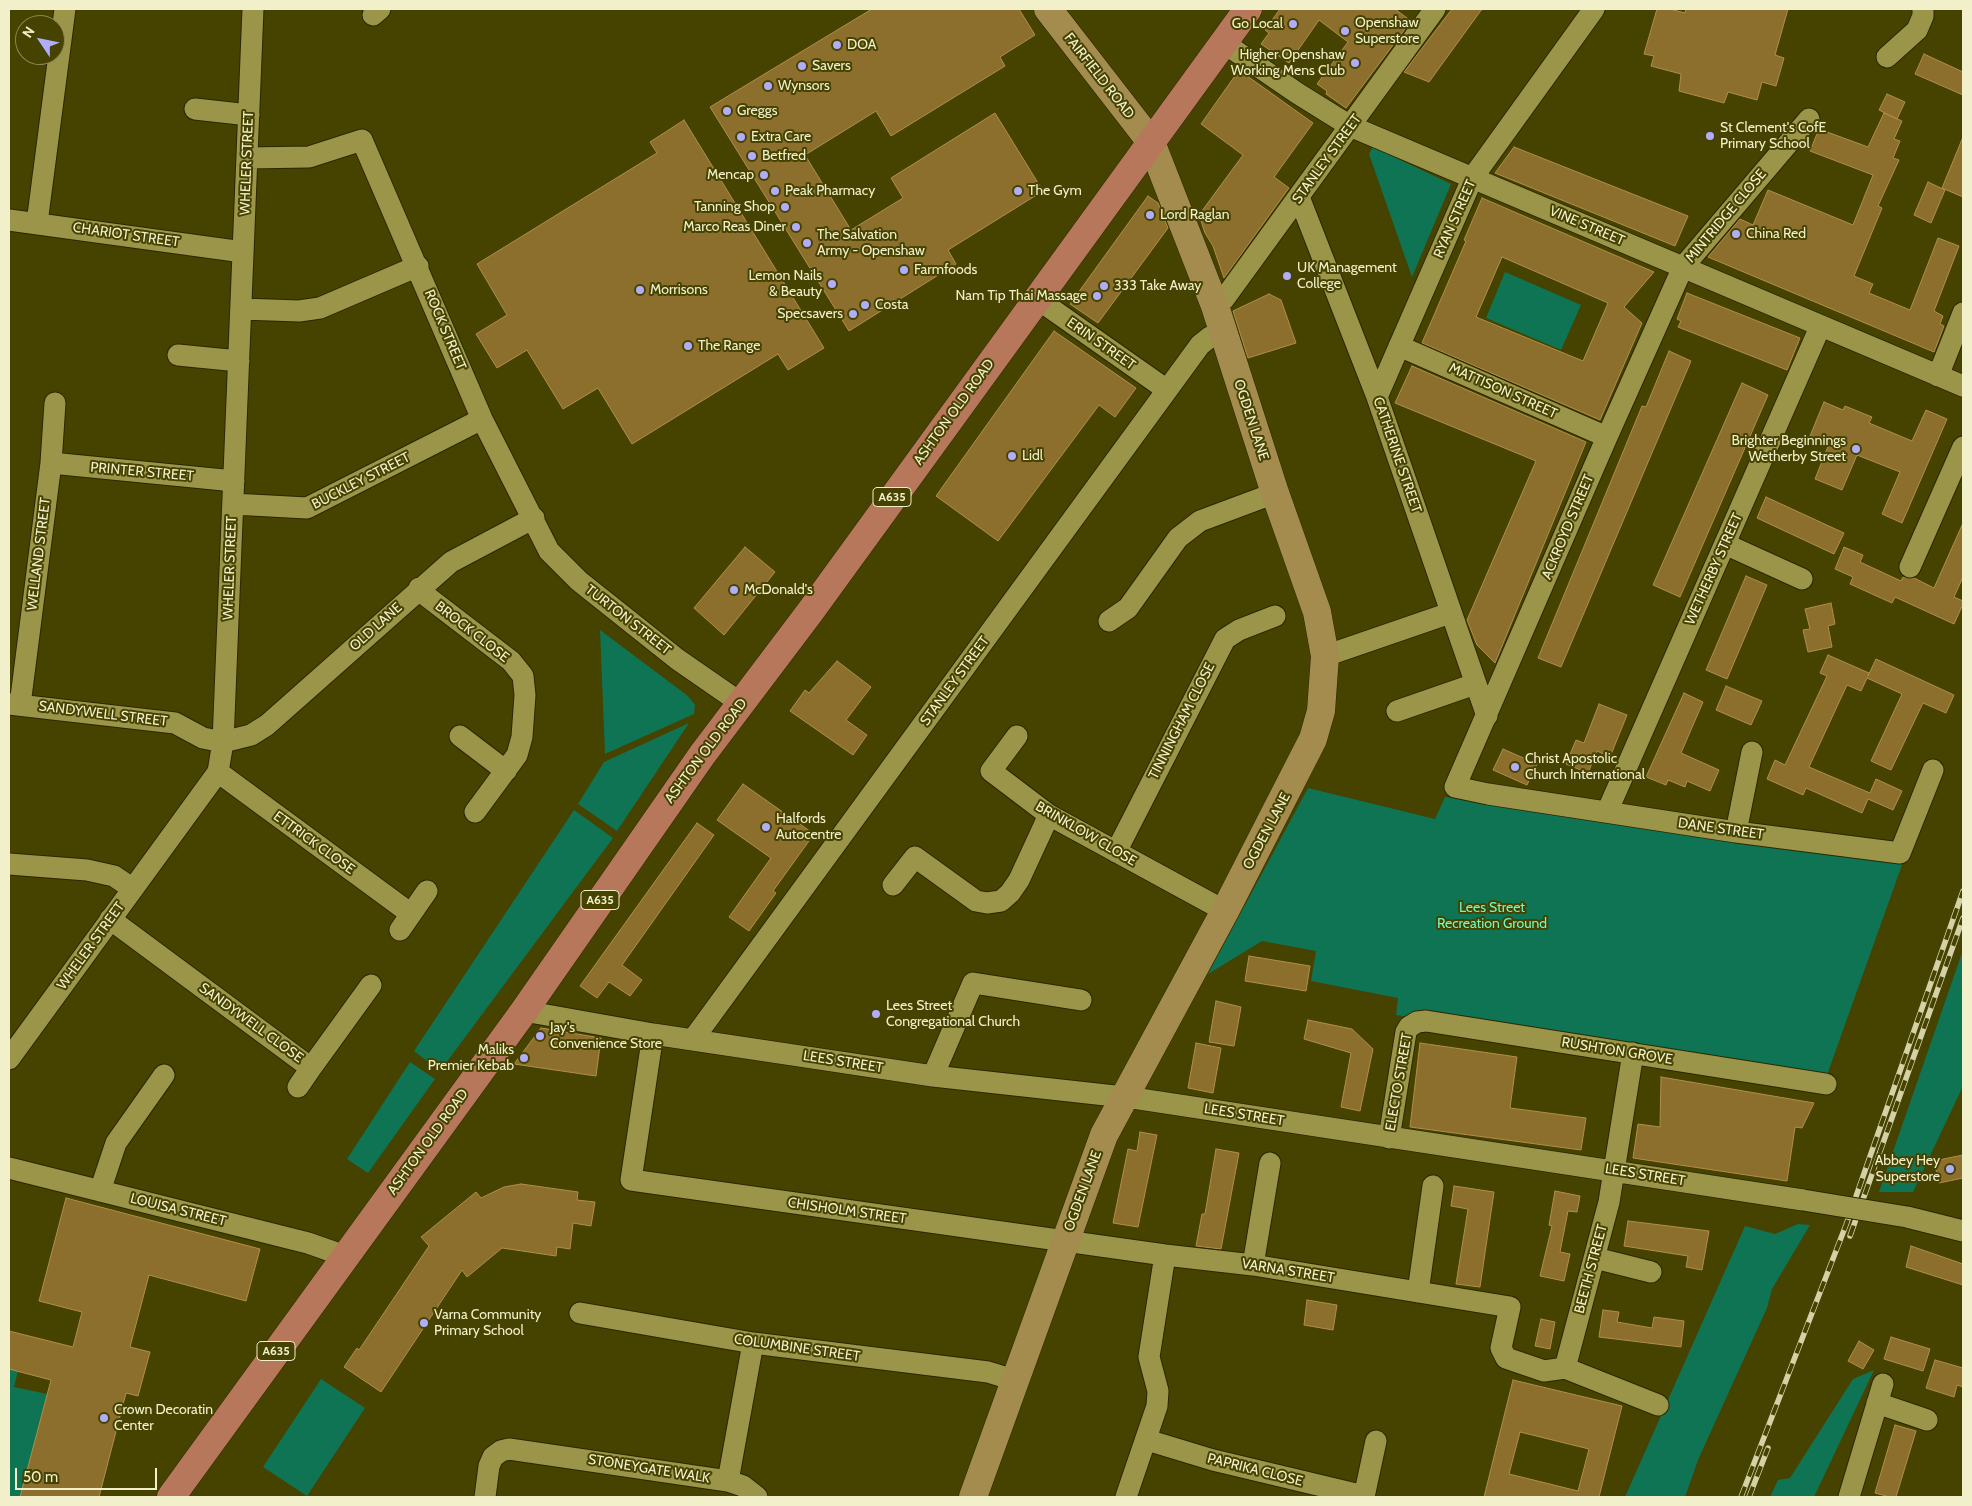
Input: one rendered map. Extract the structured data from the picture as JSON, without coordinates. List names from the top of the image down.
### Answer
{
  "streets": {
    "highway": ["ASHTON OLD ROAD", "A635"],
    "street": [
      "FAIRFIELD ROAD",
      "STANLEY STREET",
      "WHELER STREET",
      "MINTRIDGE CLOSE",
      "RYAN STREET",
      "VINE STREET",
      "CHARIOT STREET",
      "ROCK STREET",
      "ERIN STREET",
      "MATTISON STREET",
      "OGDEN LANE",
      "CATHERINE STREET",
      "PRINTER STREET",
      "BUCKLEY STREET",
      "ACKROYD STREET",
      "WELLAND STREET",
      "WETHERBY STREET",
      "TURTON STREET",
      "OLD LANE",
      "BROCK CLOSE",
      "SANDYWELL STREET",
      "TINNINGHAM CLOSE",
      "DANE STREET",
      "BRINKLOW CLOSE",
      "ETTRICK CLOSE",
      "SANDYWELL CLOSE",
      "RUSHTON GROVE",
      "LEES STREET",
      "ELECTO STREET",
      "LOUISA STREET",
      "CHISHOLM STREET",
      "BEETH STREET",
      "VARNA STREET",
      "COLUMBINE STREET",
      "STONEYGATE WALK",
      "PAPRIKA CLOSE"
    ]
  },
  "crossings": [
    ["FAIRFIELD ROAD", "ASHTON OLD ROAD"],
    ["FAIRFIELD ROAD", "OGDEN LANE"],
    ["STANLEY STREET", "VINE STREET"],
    ["STANLEY STREET", "ERIN STREET"],
    ["STANLEY STREET", "OGDEN LANE"],
    ["STANLEY STREET", "CATHERINE STREET"],
    ["STANLEY STREET", "LEES STREET"],
    ["WHELER STREET", "CHARIOT STREET"],
    ["WHELER STREET", "ROCK STREET"],
    ["WHELER STREET", "PRINTER STREET"],
    ["WHELER STREET", "BUCKLEY STREET"],
    ["WHELER STREET", "OLD LANE"],
    ["WHELER STREET", "SANDYWELL STREET"],
    ["WHELER STREET", "ETTRICK CLOSE"],
    ["WHELER STREET", "SANDYWELL CLOSE"],
    ["MINTRIDGE CLOSE", "VINE STREET"],
    ["MINTRIDGE CLOSE", "ACKROYD STREET"],
    ["RYAN STREET", "VINE STREET"],
    ["RYAN STREET", "MATTISON STREET"],
    ["RYAN STREET", "CATHERINE STREET"],
    ["VINE STREET", "ASHTON OLD ROAD"],
    ["VINE STREET", "ACKROYD STREET"],
    ["VINE STREET", "WETHERBY STREET"],
    ["ROCK STREET", "BUCKLEY STREET"],
    ["ROCK STREET", "TURTON STREET"],
    ["ROCK STREET", "OLD LANE"],
    ["ERIN STREET", "ASHTON OLD ROAD"],
    ["MATTISON STREET", "ACKROYD STREET"],
    ["ASHTON OLD ROAD", "OGDEN LANE"],
    ["ASHTON OLD ROAD", "TURTON STREET"],
    ["ASHTON OLD ROAD", "LEES STREET"],
    ["ASHTON OLD ROAD", "LOUISA STREET"],
    ["OGDEN LANE", "BRINKLOW CLOSE"],
    ["OGDEN LANE", "LEES STREET"],
    ["OGDEN LANE", "CHISHOLM STREET"],
    ["OGDEN LANE", "VARNA STREET"],
    ["OGDEN LANE", "COLUMBINE STREET"],
    ["CATHERINE STREET", "ACKROYD STREET"],
    ["PRINTER STREET", "WELLAND STREET"],
    ["ACKROYD STREET", "DANE STREET"],
    ["WELLAND STREET", "SANDYWELL STREET"],
    ["WETHERBY STREET", "DANE STREET"],
    ["TURTON STREET", "OLD LANE"],
    ["OLD LANE", "BROCK CLOSE"],
    ["OLD LANE", "SANDYWELL STREET"],
    ["TINNINGHAM CLOSE", "BRINKLOW CLOSE"],
    ["RUSHTON GROVE", "ELECTO STREET"],
    ["RUSHTON GROVE", "BEETH STREET"],
    ["LEES STREET", "ELECTO STREET"],
    ["LEES STREET", "CHISHOLM STREET"],
    ["LEES STREET", "BEETH STREET"],
    ["CHISHOLM STREET", "VARNA STREET"],
    ["BEETH STREET", "VARNA STREET"],
    ["COLUMBINE STREET", "STONEYGATE WALK"]
  ],
  "parks": ["Lees Street Recreation Ground"],
  "places": [
    "Go Local",
    "Openshaw Superstore",
    "DOA",
    "Higher Openshaw Working Mens Club",
    "Savers",
    "Wynsors",
    "Greggs",
    "St Clement's CofE Primary School",
    "Extra Care",
    "Betfred",
    "Mencap",
    "Peak Pharmacy",
    "The Gym",
    "Tanning Shop",
    "Lord Raglan",
    "Marco Reas Diner",
    "China Red",
    "The Salvation Army - Openshaw",
    "Farmfoods",
    "UK Management College",
    "Lemon Nails & Beauty",
    "333 Take Away",
    "Morrisons",
    "Nam Tip Thai Massage",
    "Costa",
    "Specsavers",
    "The Range",
    "Brighter Beginnings Wetherby Street",
    "Lidl",
    "McDonald's",
    "Christ Apostolic Church International",
    "Halfords Autocentre",
    "Lees Street Congregational Church",
    "Jay's Convenience Store",
    "Maliks Premier Kebab",
    "Abbey Hey Superstore",
    "Varna Community Primary School",
    "Crown Decoratin Center"
  ],
  "scale_bar": "50 m",
  "north": "top left"
}
